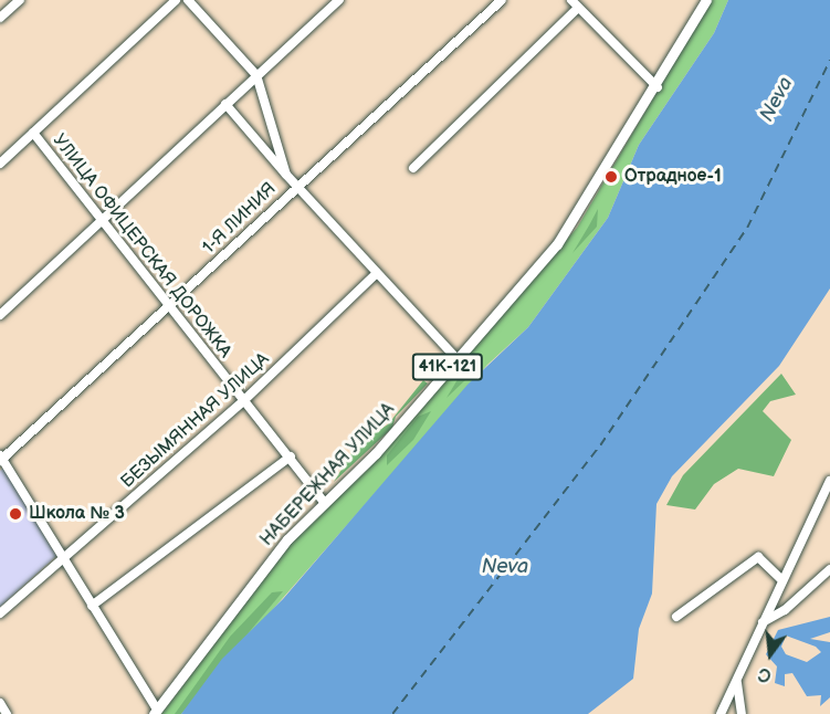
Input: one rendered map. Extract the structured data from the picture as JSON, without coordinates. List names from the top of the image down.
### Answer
{
  "streets": {
    "main road": ["41К-121", "НАБЕРЕЖНАЯ УЛИЦА"],
    "street": ["1-Я ЛИНИЯ", "УЛИЦА ОФИЦЕРСКАЯ ДОРОЖКА", "БЕЗЫМЯННАЯ УЛИЦА"]
  },
  "crossings": [
    ["1-Я ЛИНИЯ", "УЛИЦА ОФИЦЕРСКАЯ ДОРОЖКА"],
    ["УЛИЦА ОФИЦЕРСКАЯ ДОРОЖКА", "БЕЗЫМЯННАЯ УЛИЦА"],
    ["УЛИЦА ОФИЦЕРСКАЯ ДОРОЖКА", "НАБЕРЕЖНАЯ УЛИЦА"]
  ],
  "water": ["Neva"],
  "places": ["Отрадное-1", "Школа № 3"],
  "north": "bottom"
}
